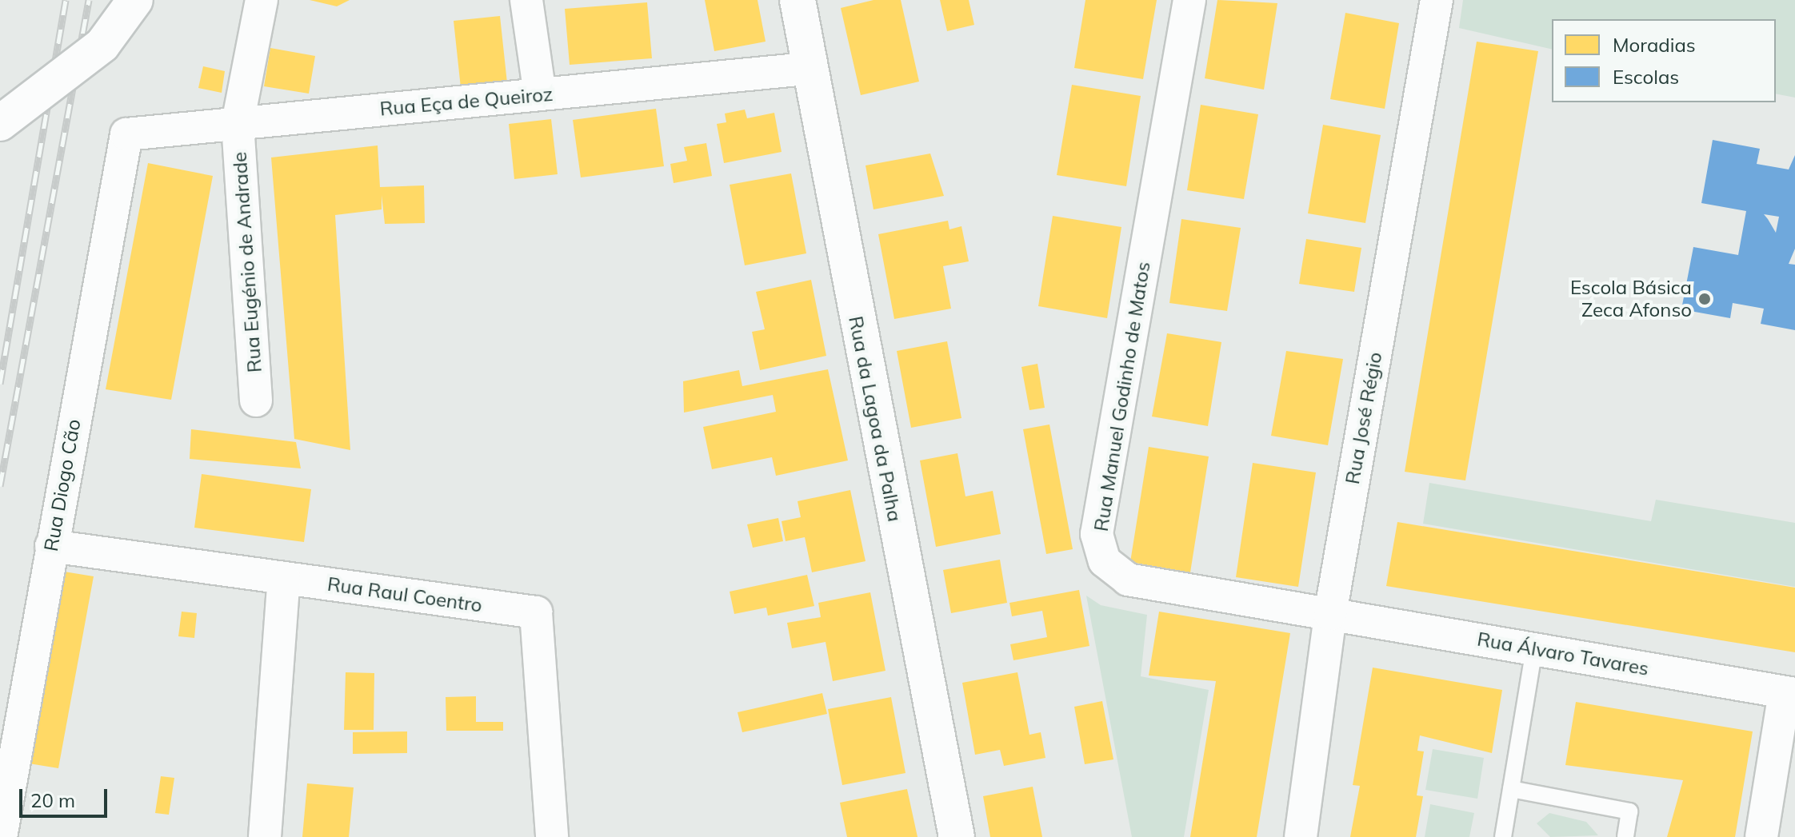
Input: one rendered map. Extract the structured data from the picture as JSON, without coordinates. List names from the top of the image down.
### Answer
{
  "streets": {
    "street": [
      "Rua Eça de Queiroz",
      "Rua Eugénio de Andrade",
      "Rua Manuel Godinho de Matos",
      "Rua José Régio",
      "Rua da Lagoa da Palha",
      "Rua Diogo Cão",
      "Rua Raul Coentro",
      "Rua Álvaro Tavares"
    ]
  },
  "crossings": [
    ["Rua Eça de Queiroz", "Rua Eugénio de Andrade"],
    ["Rua Eça de Queiroz", "Rua da Lagoa da Palha"],
    ["Rua Eça de Queiroz", "Rua Diogo Cão"],
    ["Rua Manuel Godinho de Matos", "Rua José Régio"],
    ["Rua Manuel Godinho de Matos", "Rua Álvaro Tavares"],
    ["Rua José Régio", "Rua Álvaro Tavares"],
    ["Rua Diogo Cão", "Rua Raul Coentro"]
  ],
  "places": ["Escola Básica Zeca Afonso"],
  "legend": ["Moradias", "Escolas"],
  "scale_bar": "20 m"
}
